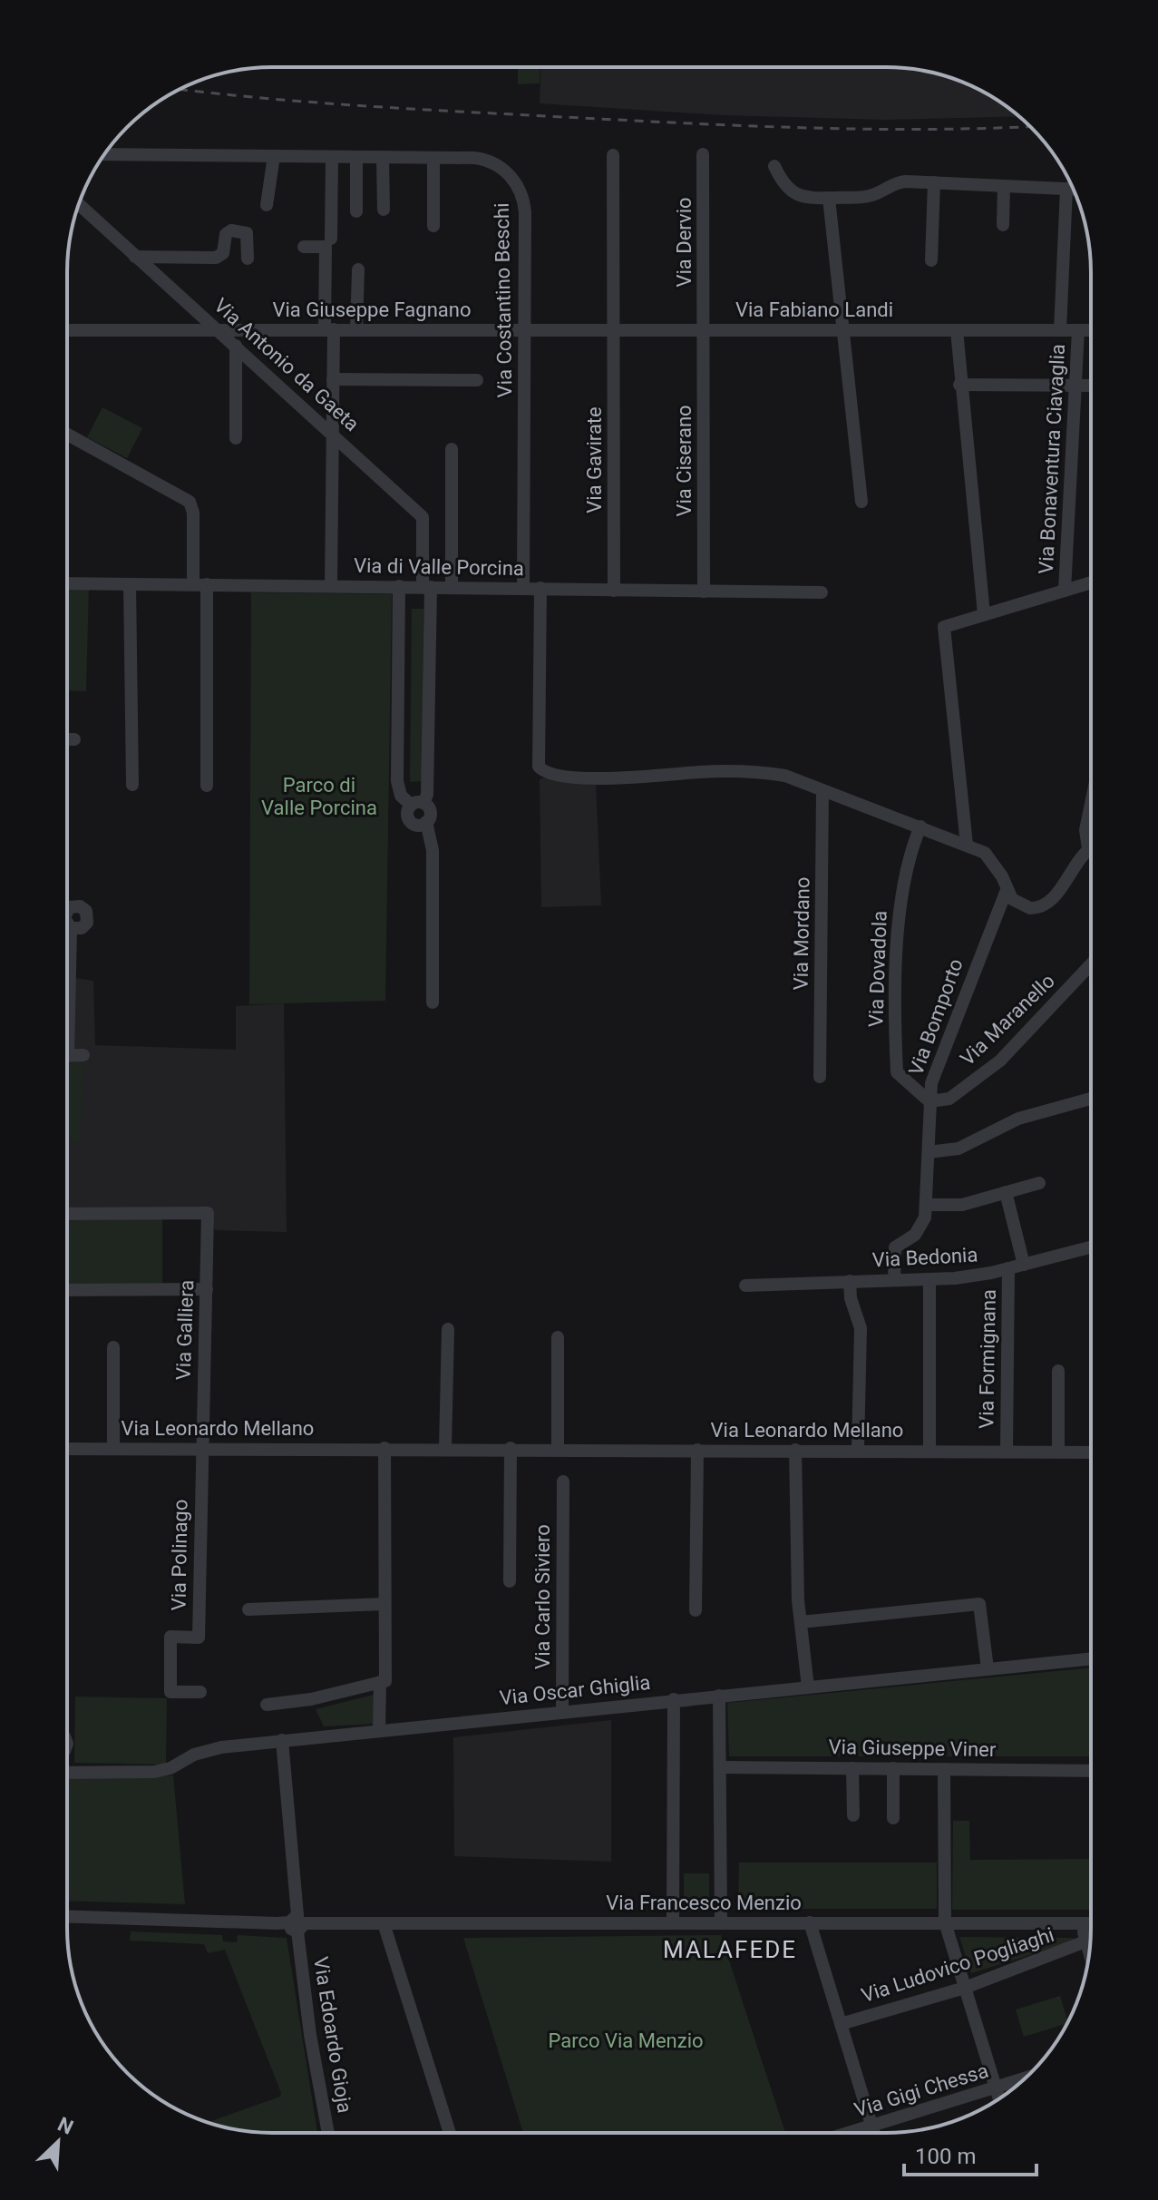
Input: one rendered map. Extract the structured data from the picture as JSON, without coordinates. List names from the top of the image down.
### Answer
{
  "streets": {
    "street": [
      "Via Dervio",
      "Via Costantino Beschi",
      "Via Giuseppe Fagnano",
      "Via Fabiano Landi",
      "Via Antonio da Gaeta",
      "Via Bonaventura Ciavaglia",
      "Via Gavirate",
      "Via Ciserano",
      "Via di Valle Porcina",
      "Via Mordano",
      "Via Dovadola",
      "Via Bomporto",
      "Via Maranello",
      "Via Bedonia",
      "Via Galliera",
      "Via Formignana",
      "Via Leonardo Mellano",
      "Via Polinago",
      "Via Carlo Siviero",
      "Via Oscar Ghiglia",
      "Via Giuseppe Viner",
      "Via Francesco Menzio",
      "Via Ludovico Pogliaghi",
      "Via Edoardo Gioja",
      "Via Gigi Chessa"
    ]
  },
  "crossings": [
    ["Via Dervio", "Via Fabiano Landi"],
    ["Via Dervio", "Via Ciserano"],
    ["Via Costantino Beschi", "Via Giuseppe Fagnano"],
    ["Via Costantino Beschi", "Via Fabiano Landi"],
    ["Via Costantino Beschi", "Via di Valle Porcina"],
    ["Via Giuseppe Fagnano", "Via Fabiano Landi"],
    ["Via Giuseppe Fagnano", "Via Antonio da Gaeta"],
    ["Via Fabiano Landi", "Via Bonaventura Ciavaglia"],
    ["Via Fabiano Landi", "Via Gavirate"],
    ["Via Fabiano Landi", "Via Ciserano"],
    ["Via Antonio da Gaeta", "Via di Valle Porcina"],
    ["Via Gavirate", "Via di Valle Porcina"],
    ["Via Ciserano", "Via di Valle Porcina"],
    ["Via Dovadola", "Via Bomporto"],
    ["Via Dovadola", "Via Maranello"],
    ["Via Bomporto", "Via Maranello"],
    ["Via Bomporto", "Via Bedonia"],
    ["Via Bedonia", "Via Formignana"],
    ["Via Galliera", "Via Leonardo Mellano"],
    ["Via Galliera", "Via Polinago"],
    ["Via Formignana", "Via Leonardo Mellano"],
    ["Via Leonardo Mellano", "Via Polinago"],
    ["Via Carlo Siviero", "Via Oscar Ghiglia"],
    ["Via Oscar Ghiglia", "Via Edoardo Gioja"],
    ["Via Francesco Menzio", "Via Edoardo Gioja"]
  ],
  "districts": ["MALAFEDE"],
  "parks": ["Parco di Valle Porcina", "Parco Via Menzio"],
  "scale_bar": "100 m",
  "north": "top right"
}
